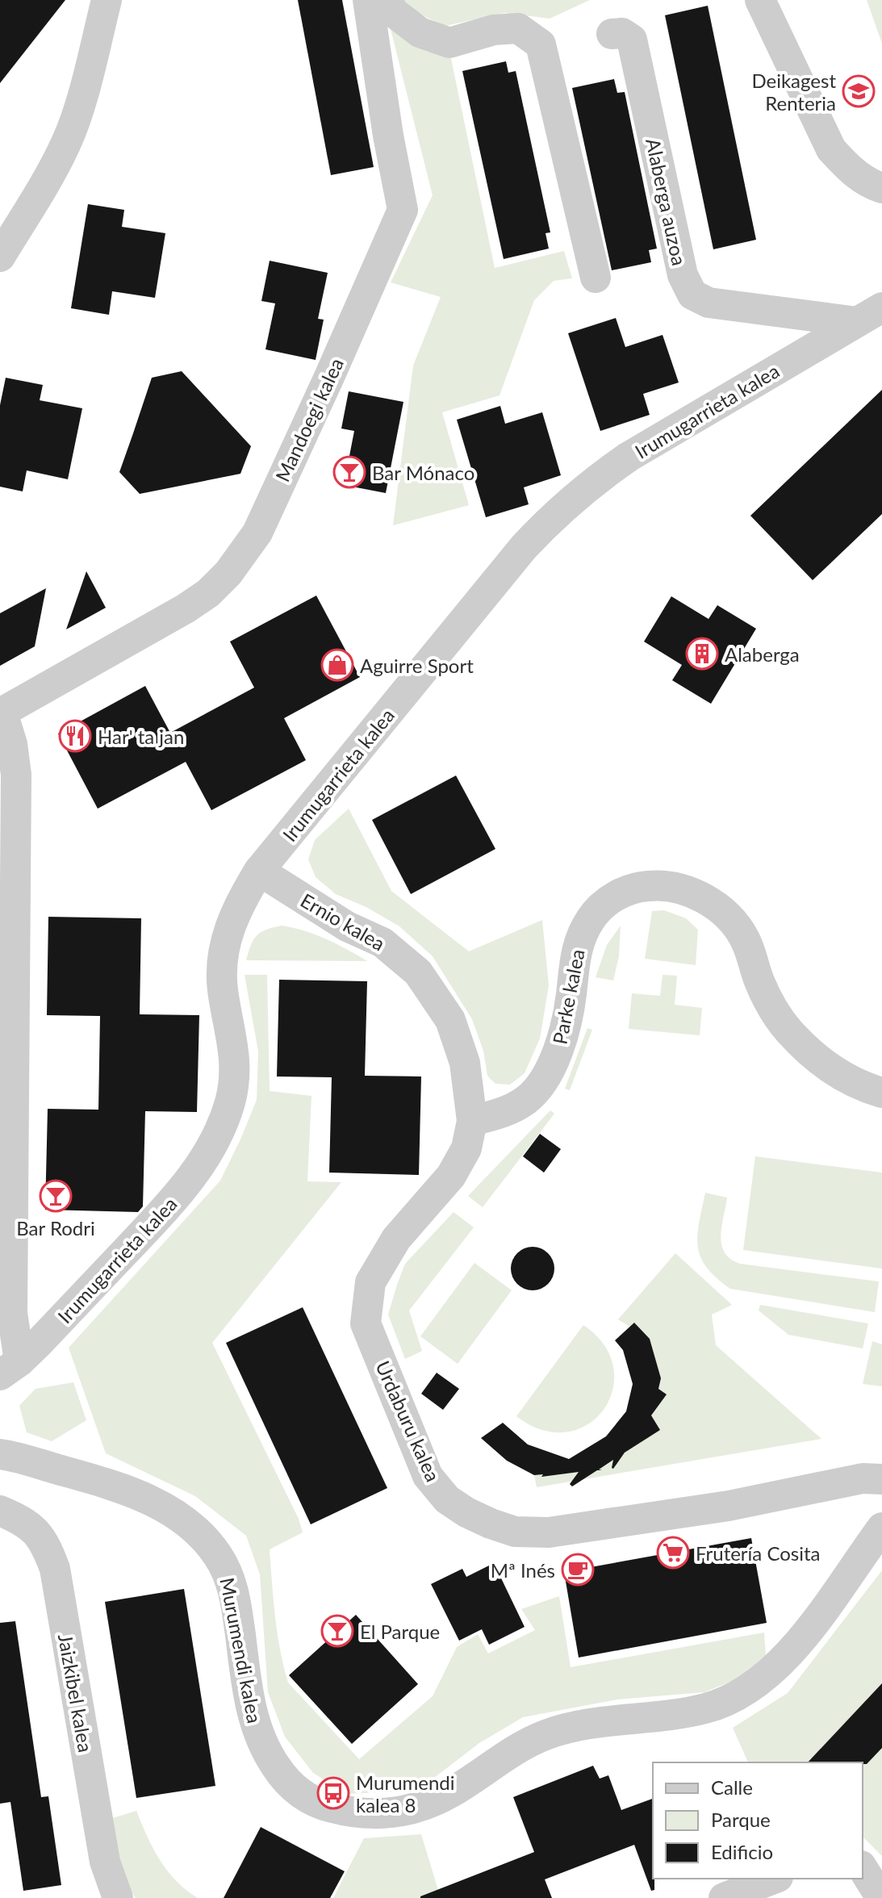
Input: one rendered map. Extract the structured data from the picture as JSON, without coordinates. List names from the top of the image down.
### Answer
{
  "streets": {
    "street": [
      "Alaberga auzoa",
      "Irumugarrieta kalea",
      "Mandoegi kalea",
      "Ernio kalea",
      "Parke kalea",
      "Urdaburu kalea",
      "Murumendi kalea",
      "Jaizkibel kalea"
    ]
  },
  "crossings": [
    ["Alaberga auzoa", "Irumugarrieta kalea"],
    ["Irumugarrieta kalea", "Ernio kalea"],
    ["Ernio kalea", "Parke kalea"],
    ["Ernio kalea", "Urdaburu kalea"],
    ["Parke kalea", "Urdaburu kalea"]
  ],
  "places": {
    "school or university": ["Deikagest Renteria"],
    "bar": ["Bar Mónaco", "Bar Rodri", "El Parque"],
    "building": ["Alaberga"],
    "shop": ["Aguirre Sport"],
    "restaurant": ["Har' ta jan"],
    "supermarket": ["Frutería Cosita"],
    "cafe": ["Mª Inés"],
    "bus stop": ["Murumendi kalea 8"]
  },
  "legend": ["Calle", "Parque", "Edificio"]
}
